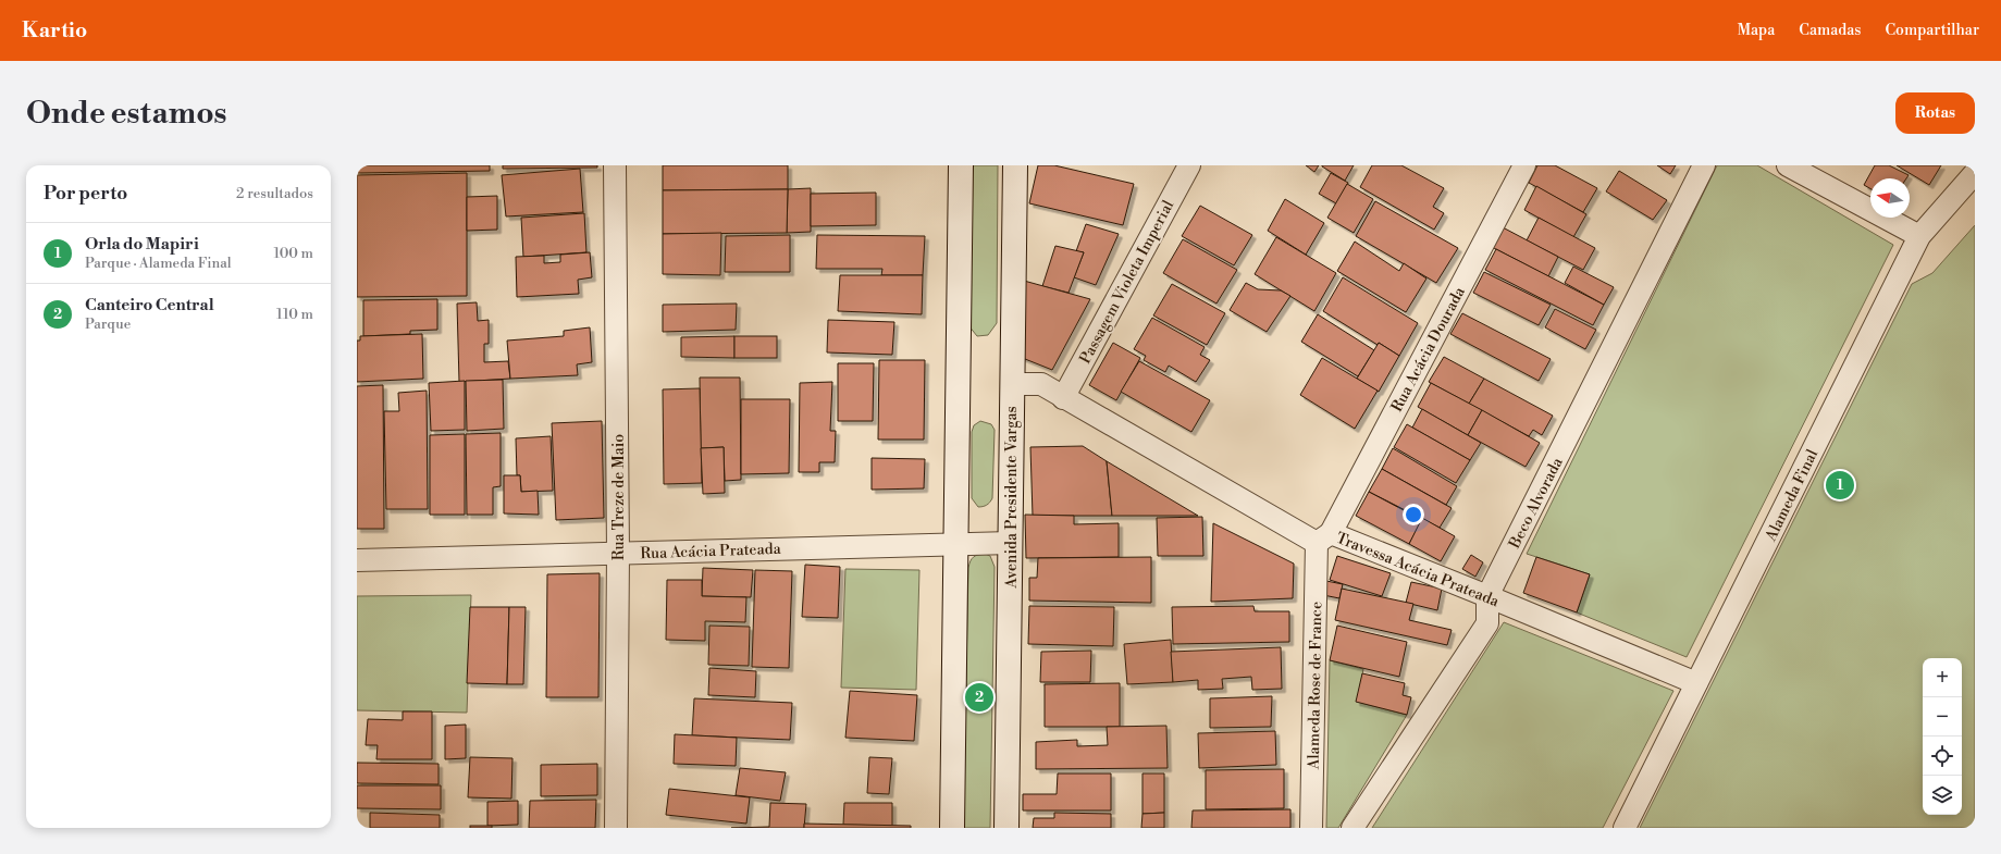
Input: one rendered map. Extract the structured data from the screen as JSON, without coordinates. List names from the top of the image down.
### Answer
{
  "streets": {
    "street": [
      "Passagem Violeta Imperial",
      "Rua Acácia Dourada",
      "Alameda Final",
      "Rua Treze de Maio",
      "Avenida Presidente Vargas",
      "Beco Alvorada",
      "Rua Acácia Prateada",
      "Travessa Acácia Prateada",
      "Alameda Rose de France"
    ]
  },
  "crossings": [
    ["Passagem Violeta Imperial", "Travessa Acácia Prateada"],
    ["Rua Acácia Dourada", "Travessa Acácia Prateada"],
    ["Rua Acácia Dourada", "Alameda Rose de France"],
    ["Alameda Final", "Travessa Acácia Prateada"],
    ["Rua Treze de Maio", "Rua Acácia Prateada"],
    ["Avenida Presidente Vargas", "Rua Acácia Prateada"],
    ["Avenida Presidente Vargas", "Travessa Acácia Prateada"],
    ["Beco Alvorada", "Travessa Acácia Prateada"],
    ["Travessa Acácia Prateada", "Alameda Rose de France"]
  ],
  "north": "left",
  "page": {
    "header": "Kartio",
    "nav": ["Mapa", "Camadas", "Compartilhar"],
    "buttons": "Rotas",
    "title": "Onde estamos",
    "heading": ["Por perto", "2 resultados"],
    "list": [
      {
        "mark": "1",
        "name": "Orla do Mapiri",
        "note": "Parque · Alameda Final",
        "value": "100 m"
      },
      {
        "mark": "2",
        "name": "Canteiro Central",
        "note": "Parque",
        "value": "110 m"
      }
    ],
    "pins": ["1", "2"],
    "map_buttons": ["+", "−"]
  }
}
